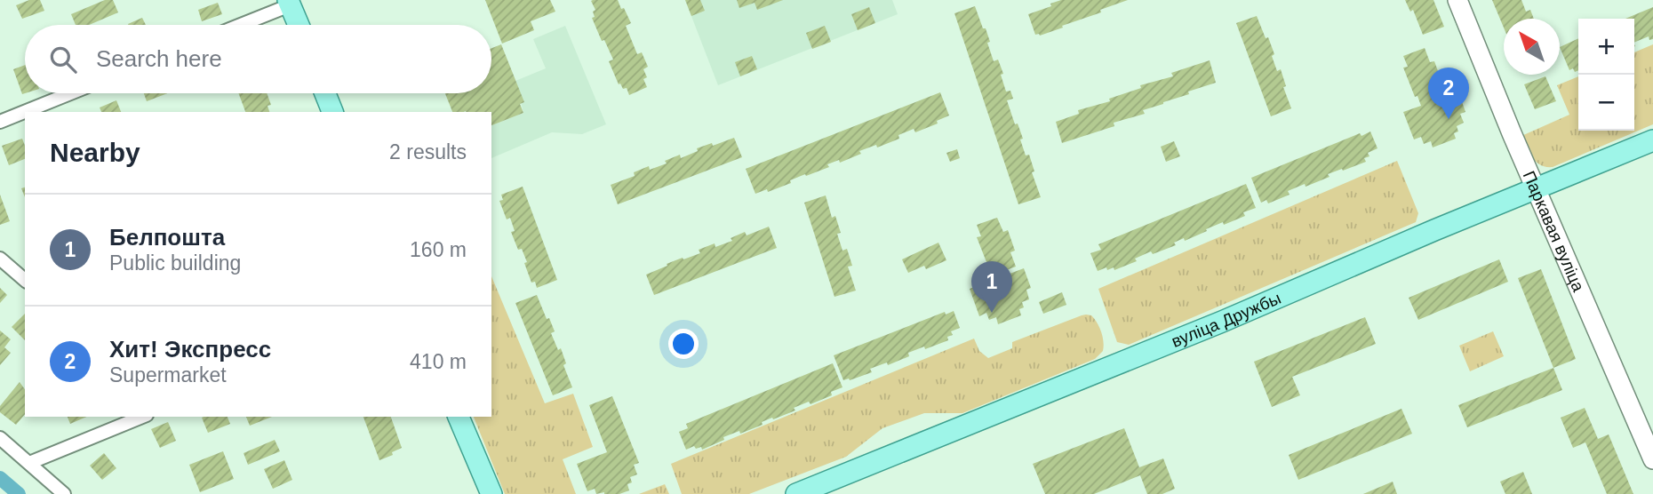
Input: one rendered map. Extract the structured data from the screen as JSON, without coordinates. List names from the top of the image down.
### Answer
{
  "streets": {
    "main road": ["вуліца Дружбы"],
    "street": ["Паркавая вуліца"]
  },
  "crossings": [
    ["Паркавая вуліца", "вуліца Дружбы"]
  ],
  "north": "top left",
  "page": {
    "map_buttons": ["+", "−"],
    "search": "Search here",
    "pins": ["2", "1"],
    "heading": ["Nearby", "2 results"],
    "list": [
      {
        "mark": "1",
        "name": "Белпошта",
        "note": "Public building",
        "value": "160 m"
      },
      {
        "mark": "2",
        "name": "Хит! Экспресс",
        "note": "Supermarket",
        "value": "410 m"
      }
    ]
  }
}
